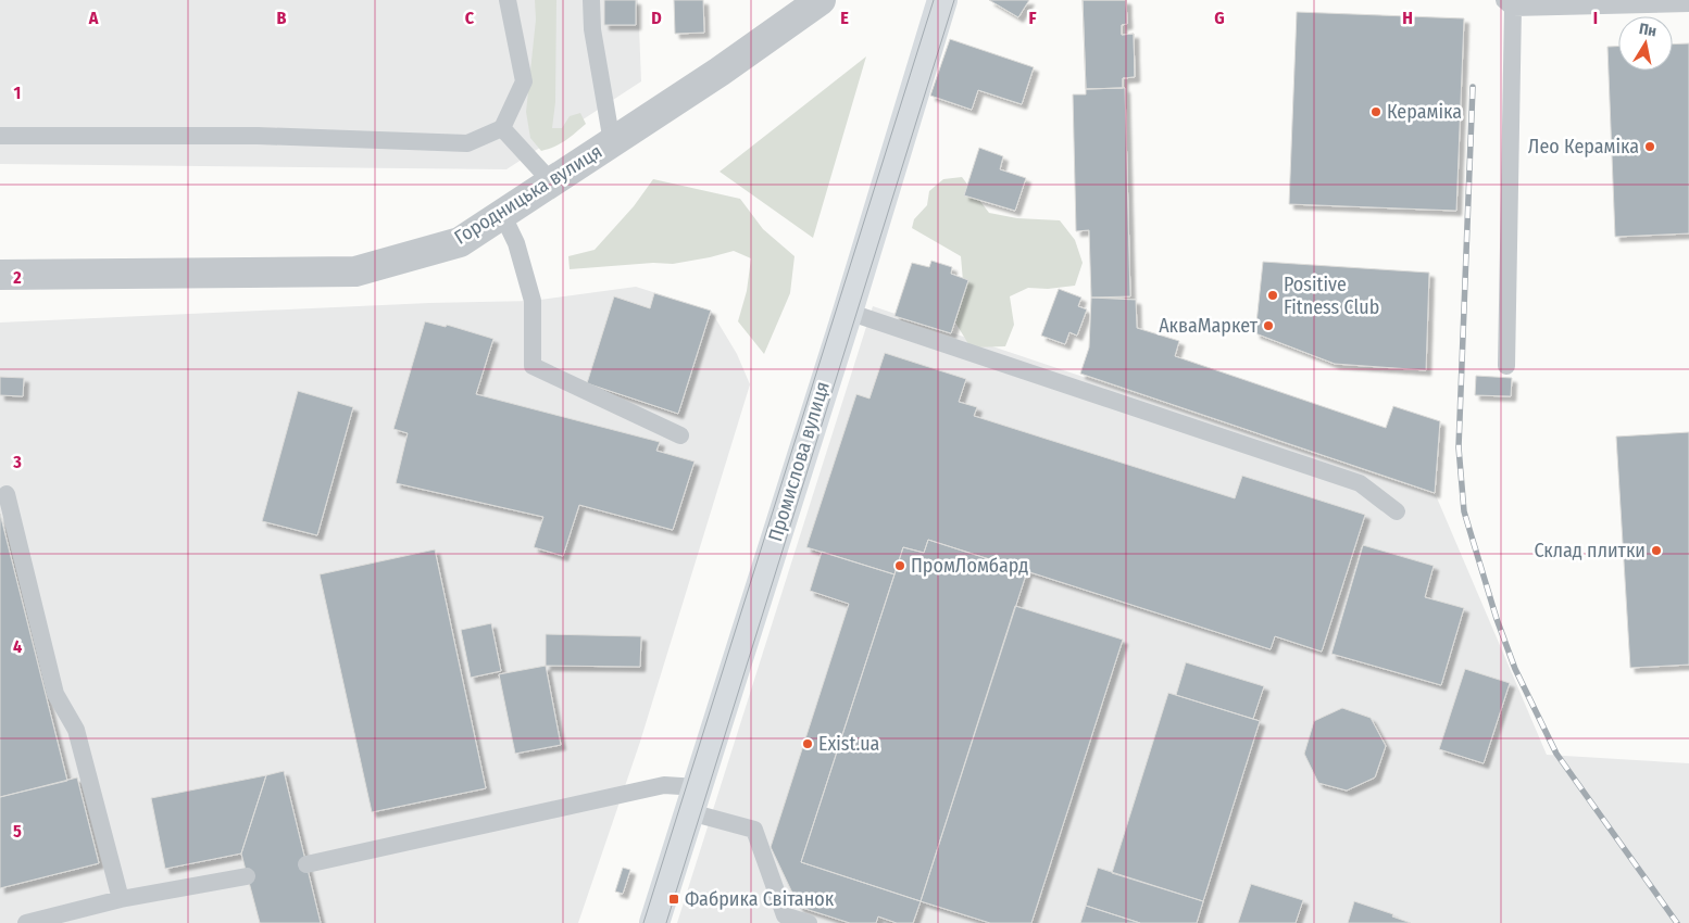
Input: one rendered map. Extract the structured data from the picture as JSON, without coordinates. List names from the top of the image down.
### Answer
{
  "streets": {
    "main road": ["Промислова вулиця"],
    "street": ["Городницька вулиця"]
  },
  "places": {
    "other": [
      "Кераміка",
      "Лео Кераміка",
      "Positive Fitness Club",
      "АкваМаркет",
      "Склад плитки",
      "ПромЛомбард",
      "Exist.ua"
    ],
    "transit": ["Фабрика Світанок"]
  },
  "north": "top",
  "grid": {
    "columns": [
      "A",
      "B",
      "C",
      "D",
      "E",
      "F",
      "G",
      "H",
      "I"
    ],
    "rows": [
      "1",
      "2",
      "3",
      "4",
      "5"
    ]
  }
}
